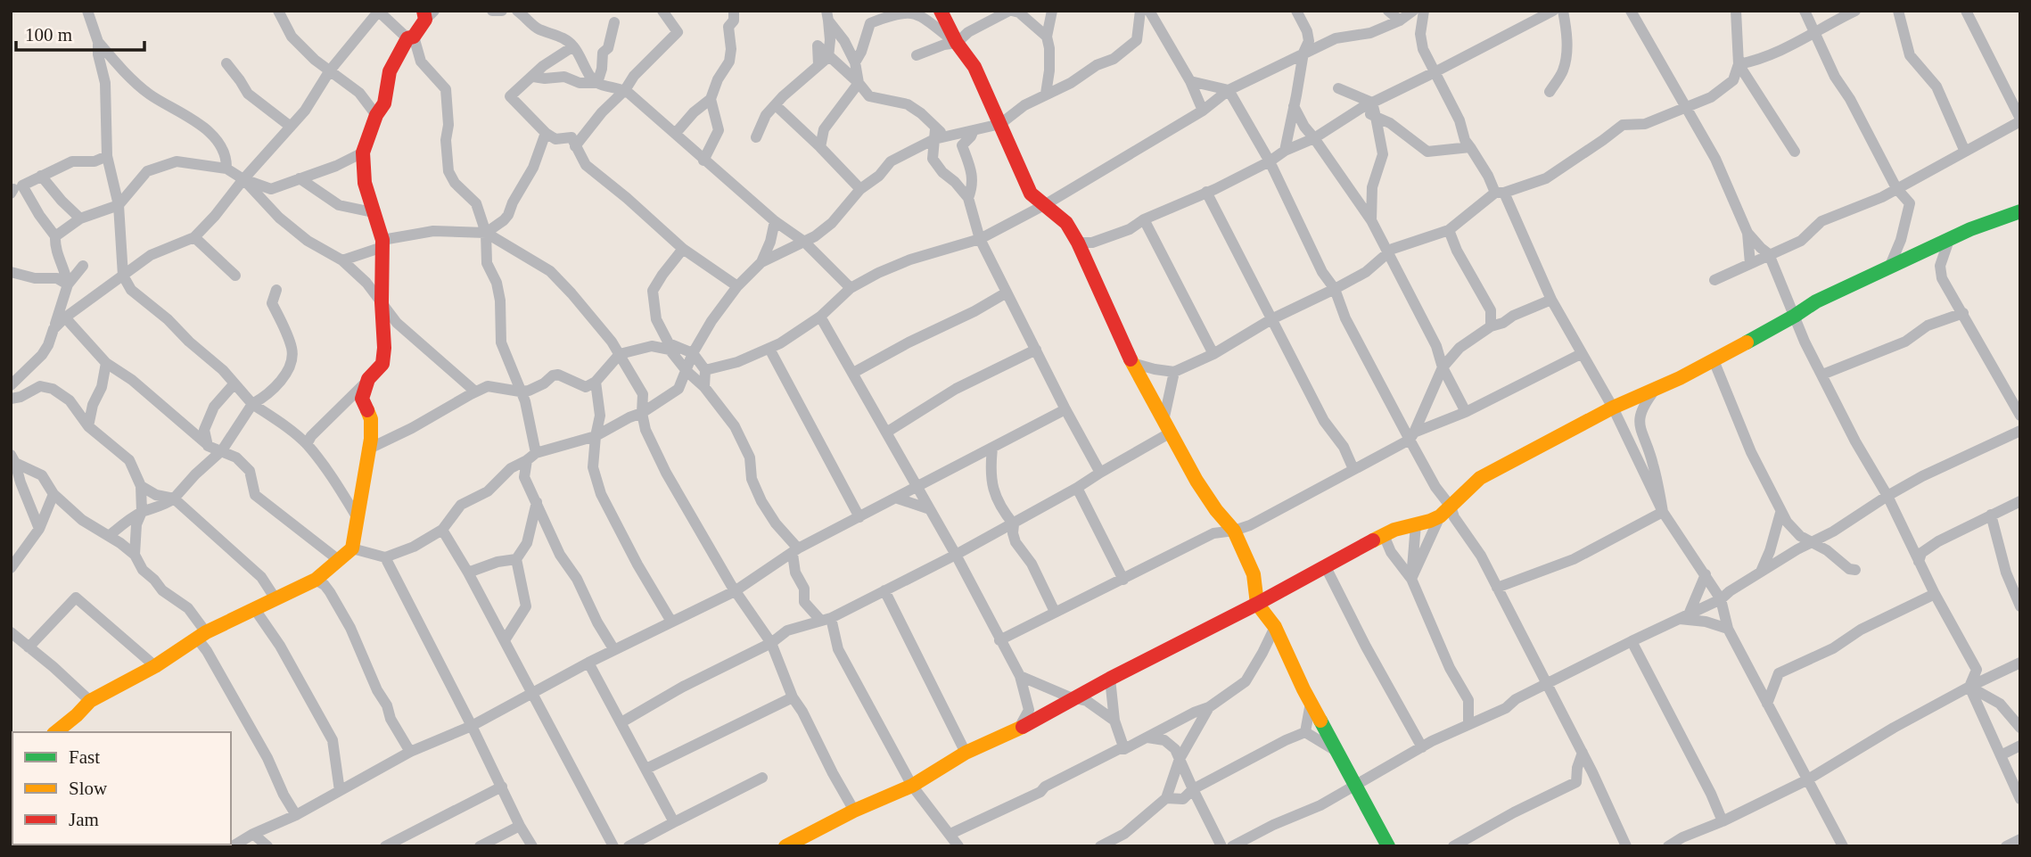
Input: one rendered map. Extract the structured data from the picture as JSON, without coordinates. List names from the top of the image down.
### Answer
{
  "legend": ["Fast", "Slow", "Jam"],
  "scale_bar": "100 m"
}
